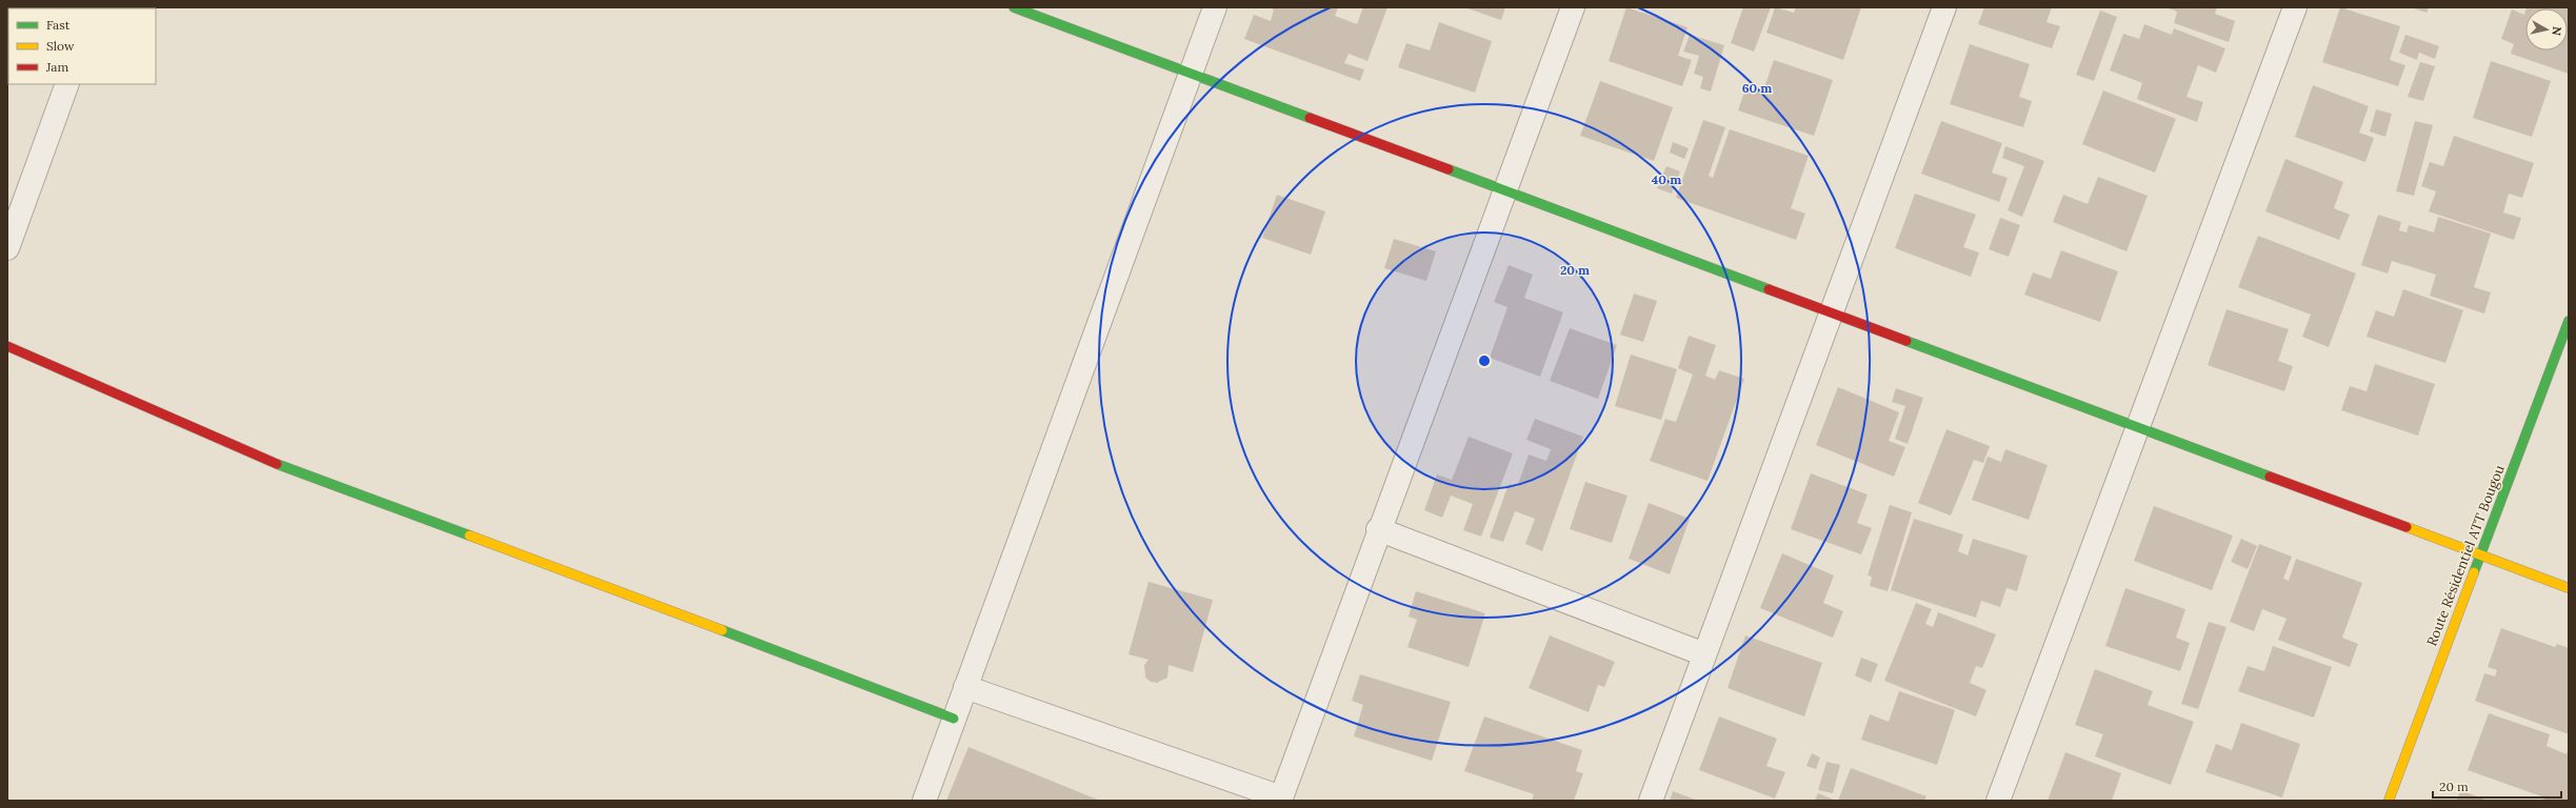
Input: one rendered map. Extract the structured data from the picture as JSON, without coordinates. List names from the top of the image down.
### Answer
{
  "streets": {
    "street": ["Route Résidentiel ATT Bougou"]
  },
  "legend": ["Fast", "Slow", "Jam"],
  "scale_bar": "20 m",
  "north": "right",
  "rings": ["60 m", "40 m", "20 m"]
}
